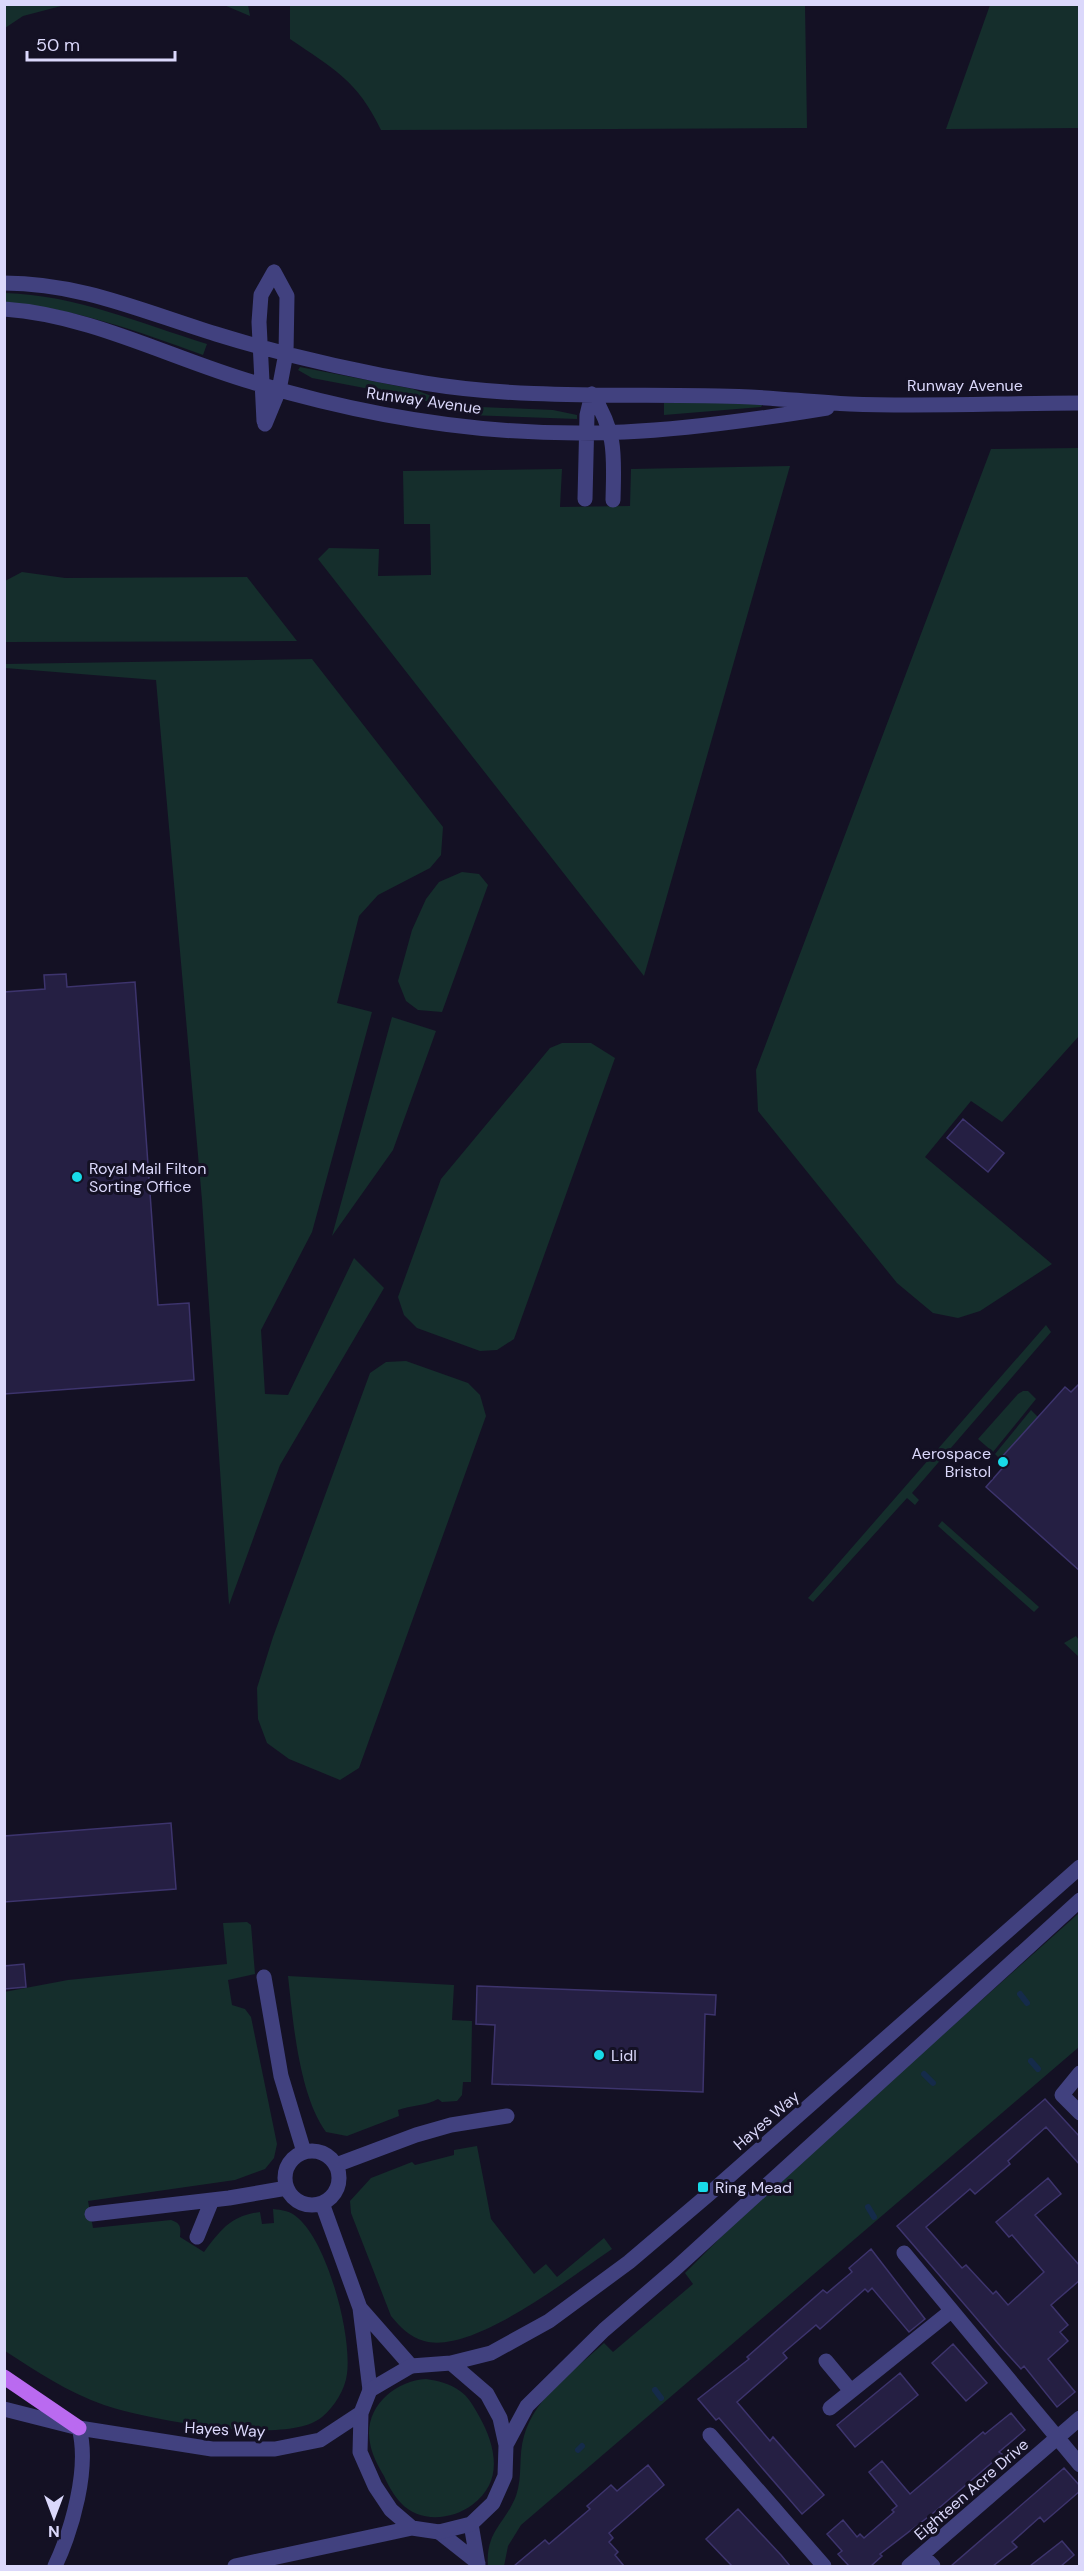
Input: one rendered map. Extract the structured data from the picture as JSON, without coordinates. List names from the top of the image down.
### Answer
{
  "streets": {
    "street": ["Runway Avenue", "Hayes Way", "Eighteen Acre Drive"]
  },
  "places": {
    "other": ["Royal Mail Filton Sorting Office", "Aerospace Bristol", "Lidl"],
    "transit": ["Ring Mead"]
  },
  "scale_bar": "50 m",
  "north": "bottom"
}
